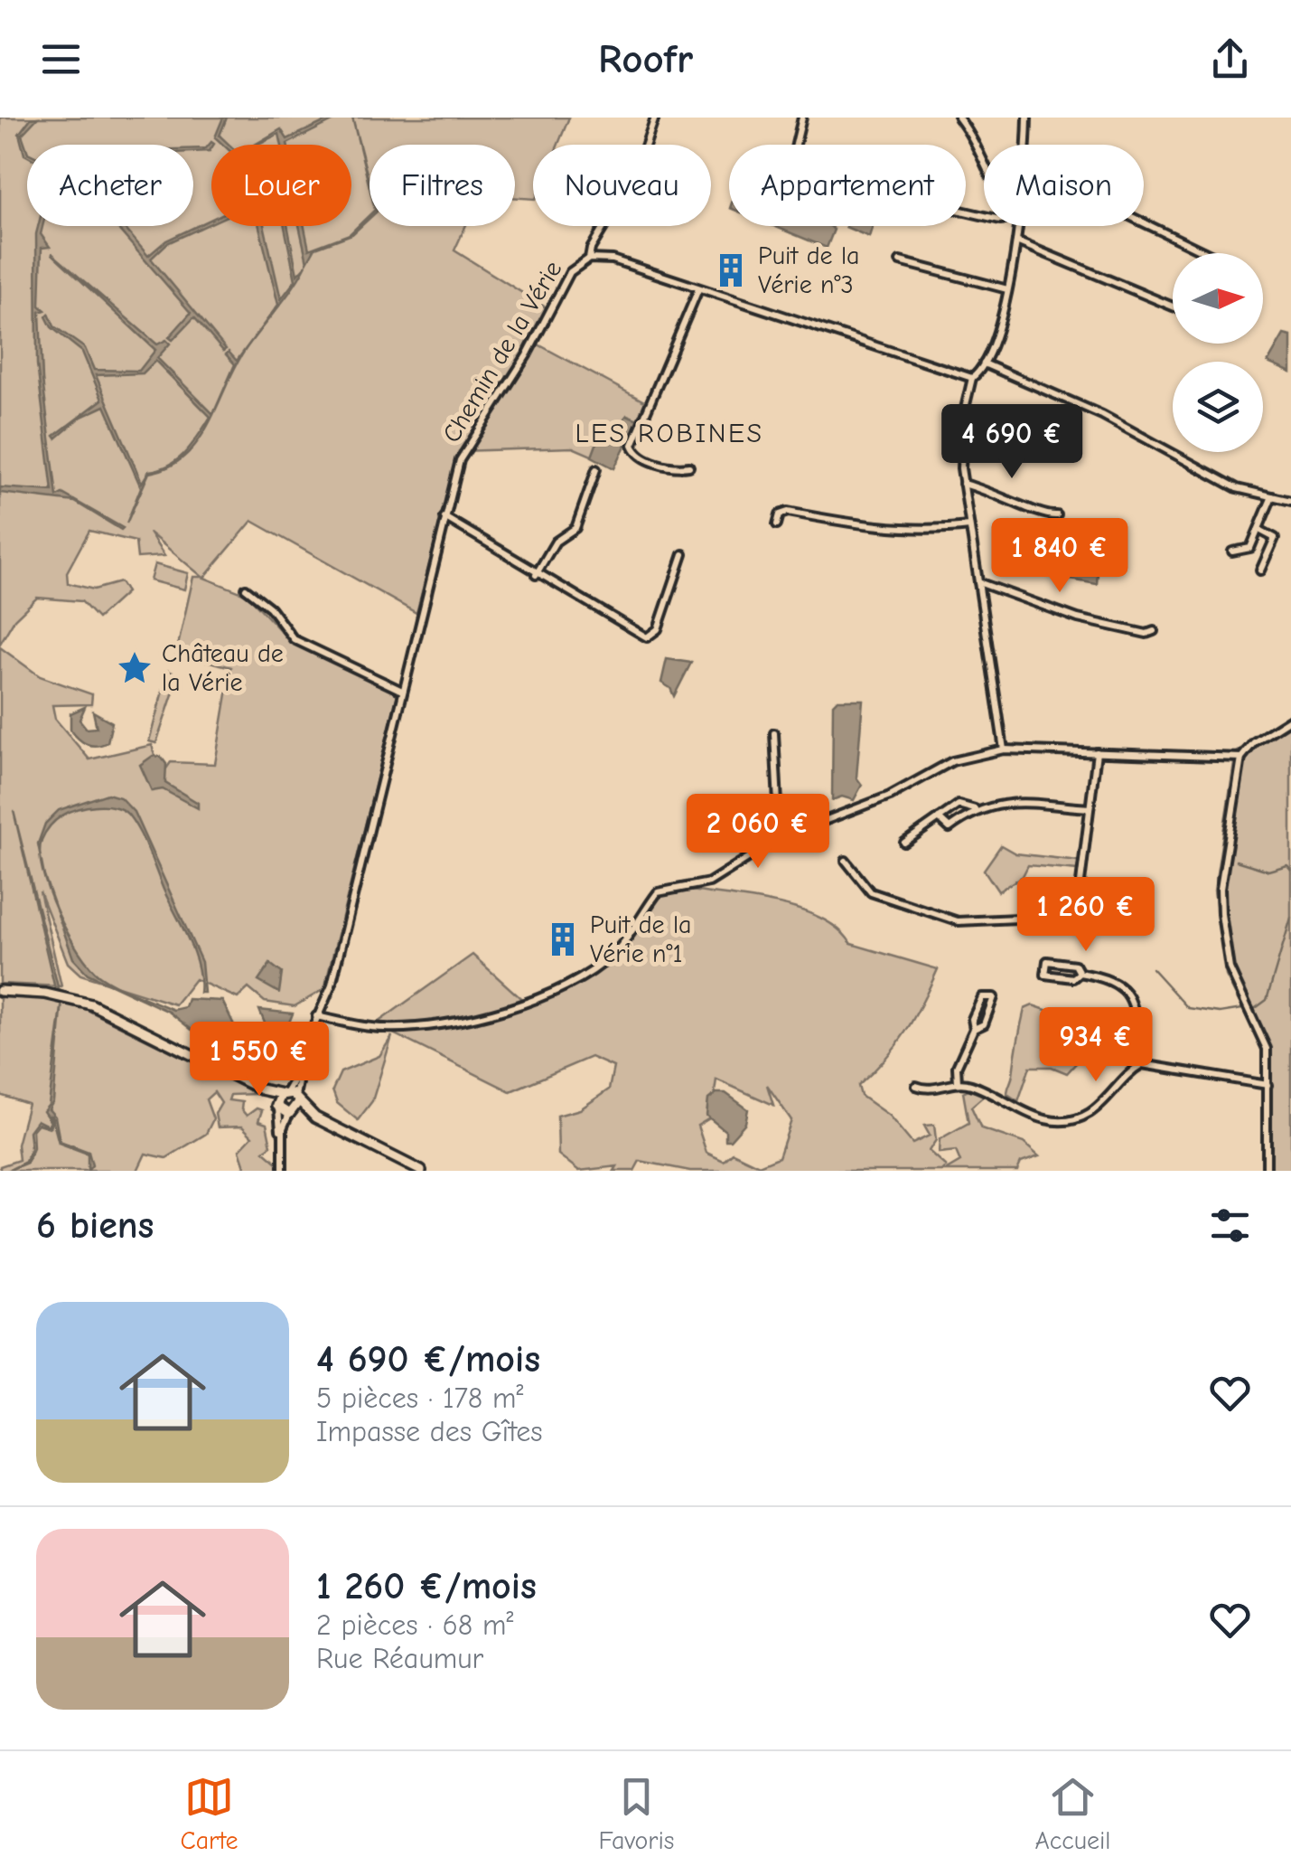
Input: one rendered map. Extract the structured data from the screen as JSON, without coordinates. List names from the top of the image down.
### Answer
{
  "streets": {
    "street": ["Chemin de la Vérie"]
  },
  "districts": ["LES ROBINES"],
  "places": {
    "building": ["Puit de la Vérie n°3", "Puit de la Vérie n°1"],
    "place": ["Château de la Vérie"]
  },
  "north": "right",
  "page": {
    "header": "Roofr",
    "chip": [
      "Acheter",
      "Louer",
      "Filtres",
      "Nouveau",
      "Appartement",
      "Maison"
    ],
    "price": [
      "4 690 €",
      "1 840 €",
      "2 060 €",
      "1 260 €",
      "934 €",
      "1 550 €"
    ],
    "heading": "6 biens",
    "list": [
      {
        "name": "4 690 €/mois",
        "note": "5 pièces · 178 m² · Impasse des Gîtes"
      },
      {
        "name": "1 260 €/mois",
        "note": "2 pièces · 68 m² · Rue Réaumur"
      }
    ],
    "tabs": ["Carte", "Favoris", "Accueil"]
  }
}
